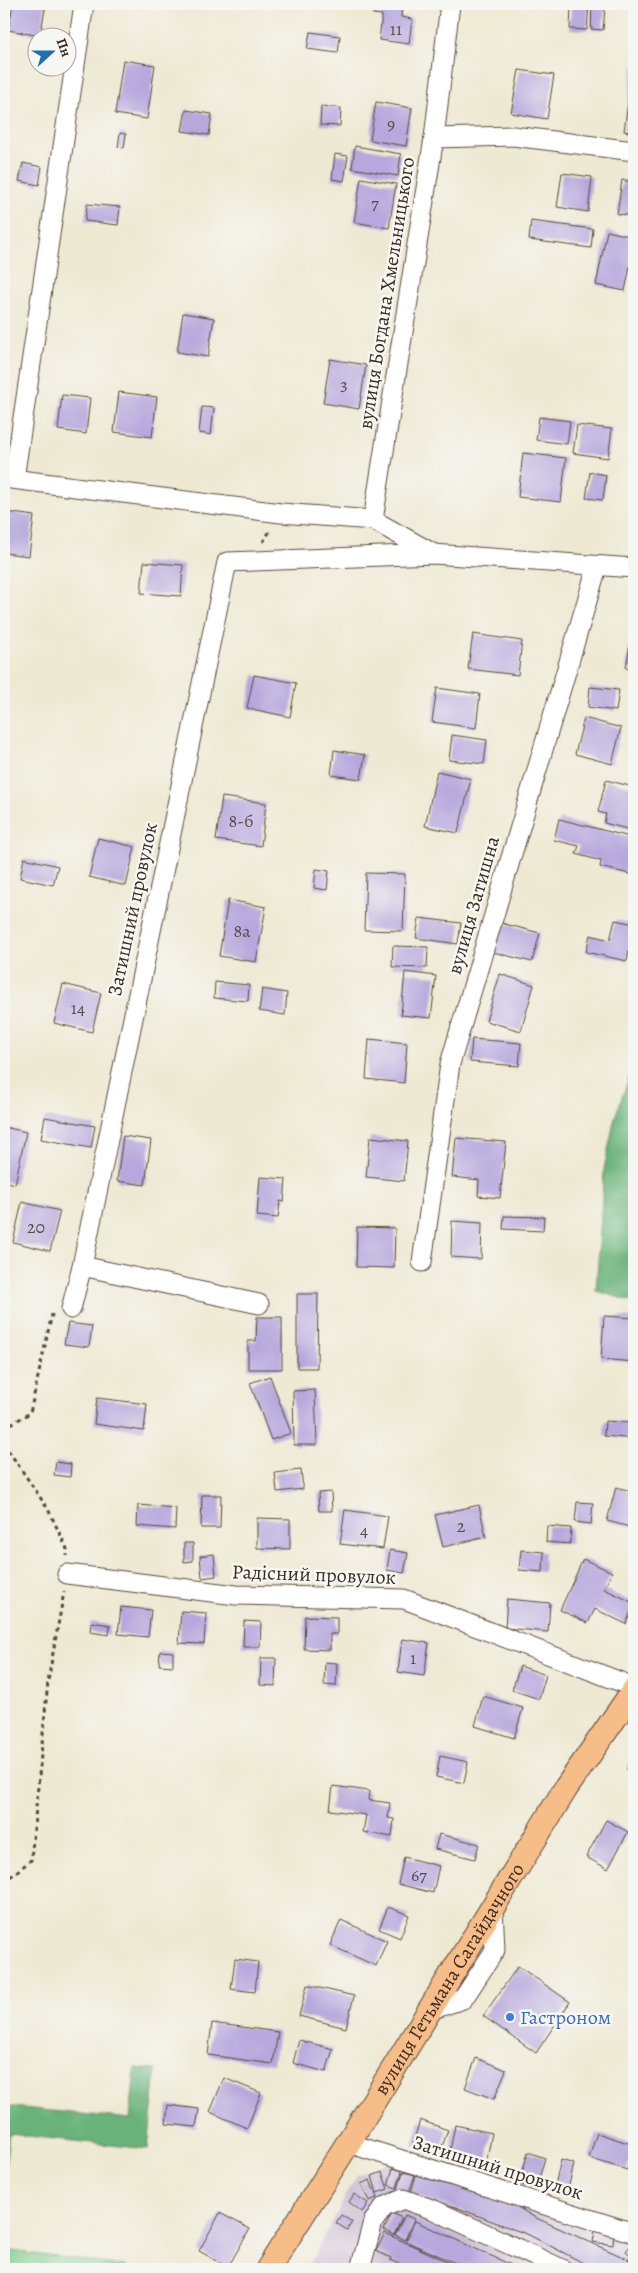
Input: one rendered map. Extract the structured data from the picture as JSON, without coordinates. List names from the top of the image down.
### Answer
{
  "streets": {
    "main road": ["вулиця Гетьмана Сагайдачного"],
    "street": [
      "вулиця Богдана Хмельницького",
      "вулиця Затишна",
      "Затишний провулок",
      "Радісний провулок"
    ]
  },
  "crossings": [
    ["Затишний провулок", "вулиця Гетьмана Сагайдачного"],
    ["Радісний провулок", "вулиця Гетьмана Сагайдачного"]
  ],
  "places": ["Гастроном"],
  "house_numbers": [
    "11",
    "9",
    "7",
    "3",
    "8-б",
    "8а",
    "14",
    "20",
    "2",
    "4",
    "1",
    "67"
  ],
  "north": "right"
}
